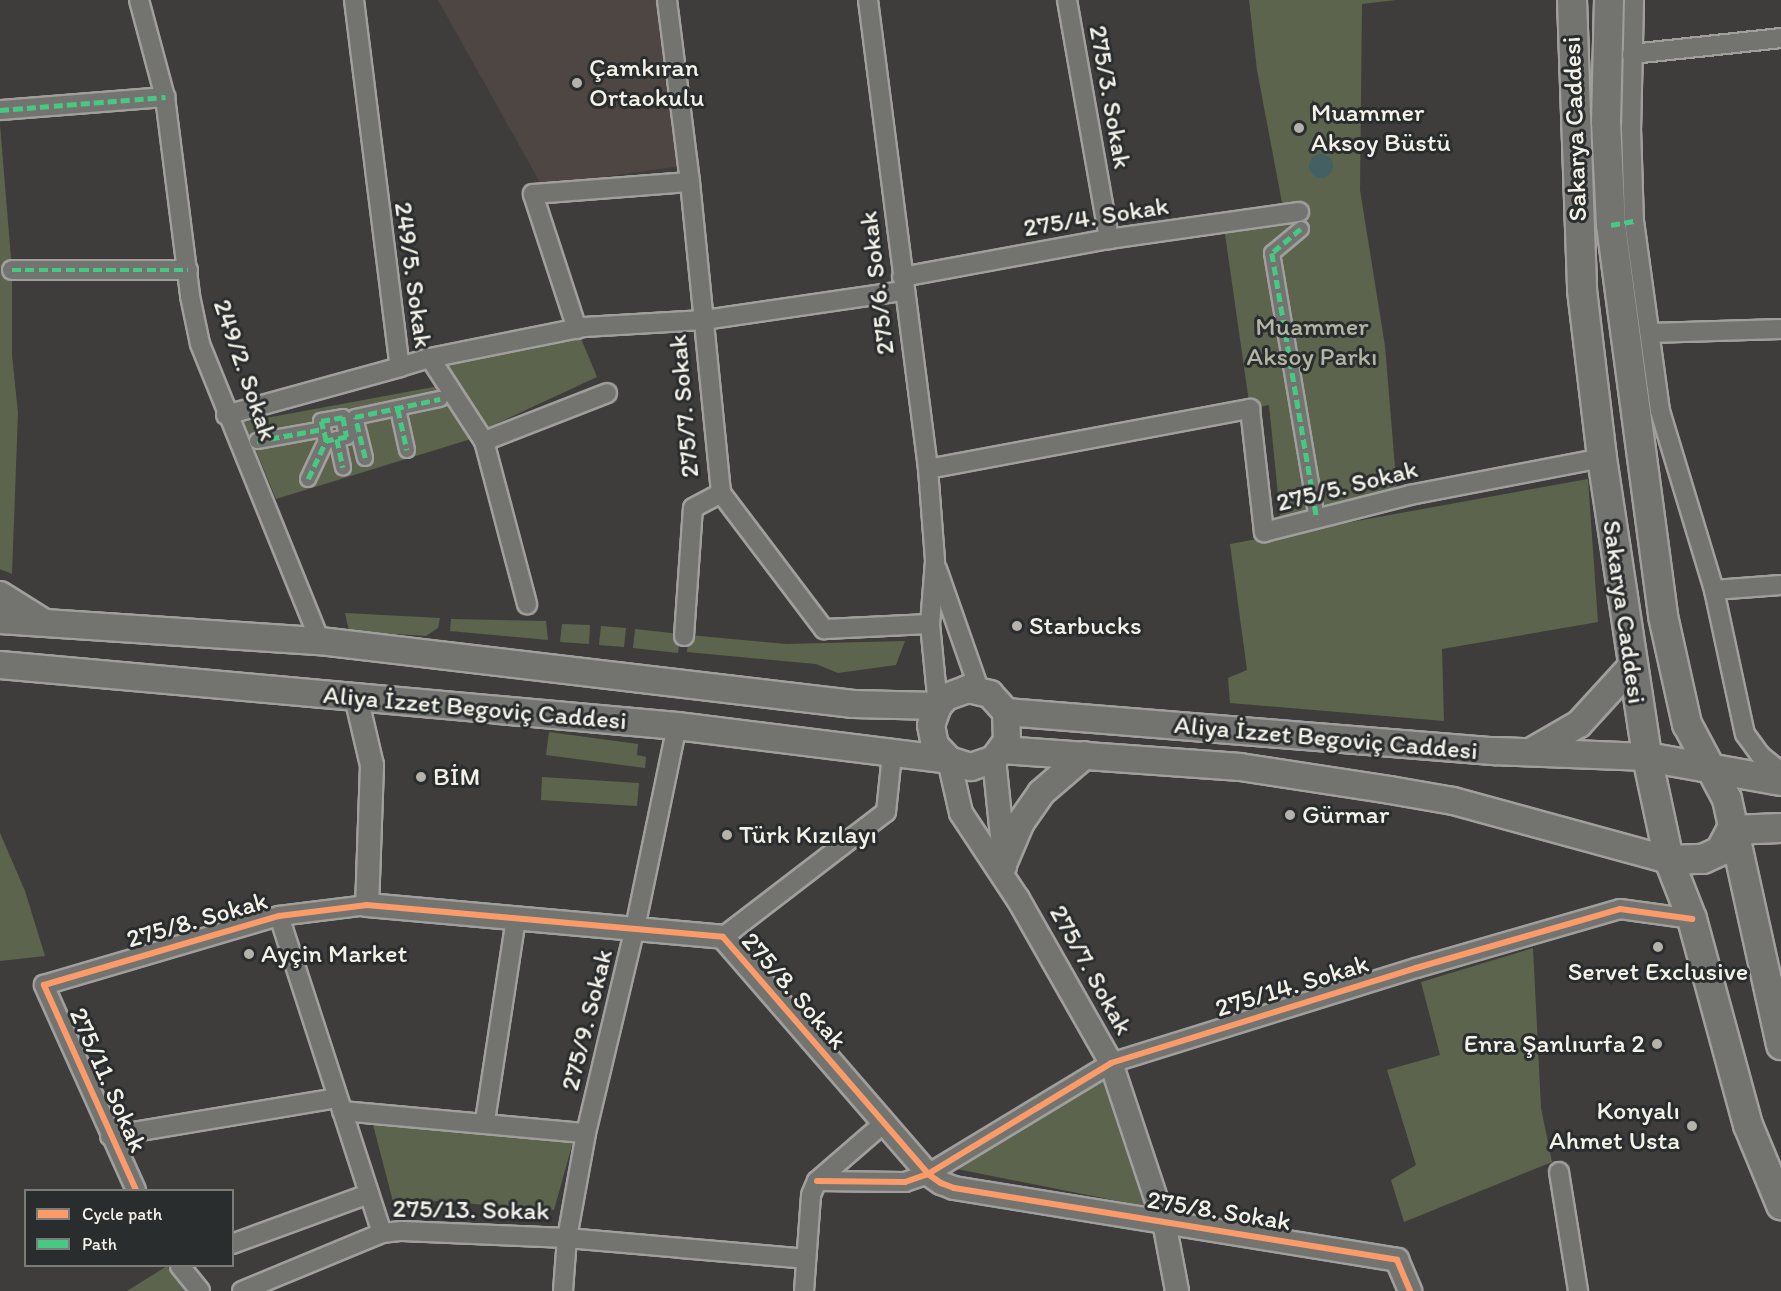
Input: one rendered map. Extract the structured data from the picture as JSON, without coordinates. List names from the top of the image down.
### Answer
{
  "streets": {
    "main road": ["Sakarya Caddesi", "Aliya İzzet Begoviç Caddesi"],
    "street": [
      "275/3. Sokak",
      "275/4. Sokak",
      "249/5. Sokak",
      "275/6. Sokak",
      "249/2. Sokak",
      "275/7. Sokak",
      "275/5. Sokak",
      "275/8. Sokak",
      "275/14. Sokak",
      "275/9. Sokak",
      "275/11. Sokak",
      "275/13. Sokak"
    ]
  },
  "crossings": [
    ["275/3. Sokak", "275/4. Sokak"],
    ["Sakarya Caddesi", "275/5. Sokak"],
    ["Sakarya Caddesi", "Aliya İzzet Begoviç Caddesi"],
    ["Sakarya Caddesi", "275/14. Sokak"],
    ["275/4. Sokak", "249/5. Sokak"],
    ["275/4. Sokak", "275/6. Sokak"],
    ["275/4. Sokak", "275/7. Sokak"],
    ["275/6. Sokak", "275/7. Sokak"],
    ["275/6. Sokak", "275/5. Sokak"],
    ["275/6. Sokak", "Aliya İzzet Begoviç Caddesi"],
    ["249/2. Sokak", "Aliya İzzet Begoviç Caddesi"],
    ["275/7. Sokak", "Aliya İzzet Begoviç Caddesi"],
    ["275/7. Sokak", "275/8. Sokak"],
    ["275/7. Sokak", "275/14. Sokak"],
    ["Aliya İzzet Begoviç Caddesi", "275/9. Sokak"],
    ["275/8. Sokak", "275/14. Sokak"],
    ["275/8. Sokak", "275/9. Sokak"],
    ["275/8. Sokak", "275/11. Sokak"],
    ["275/9. Sokak", "275/13. Sokak"]
  ],
  "parks": ["Muammer Aksoy Parkı"],
  "places": [
    "Çamkıran Ortaokulu",
    "Muammer Aksoy Büstü",
    "Starbucks",
    "BİM",
    "Gürmar",
    "Türk Kızılayı",
    "Servet Exclusive",
    "Ayçin Market",
    "Enra Şanlıurfa 2",
    "Konyalı Ahmet Usta"
  ],
  "legend": ["Cycle path", "Path"]
}
